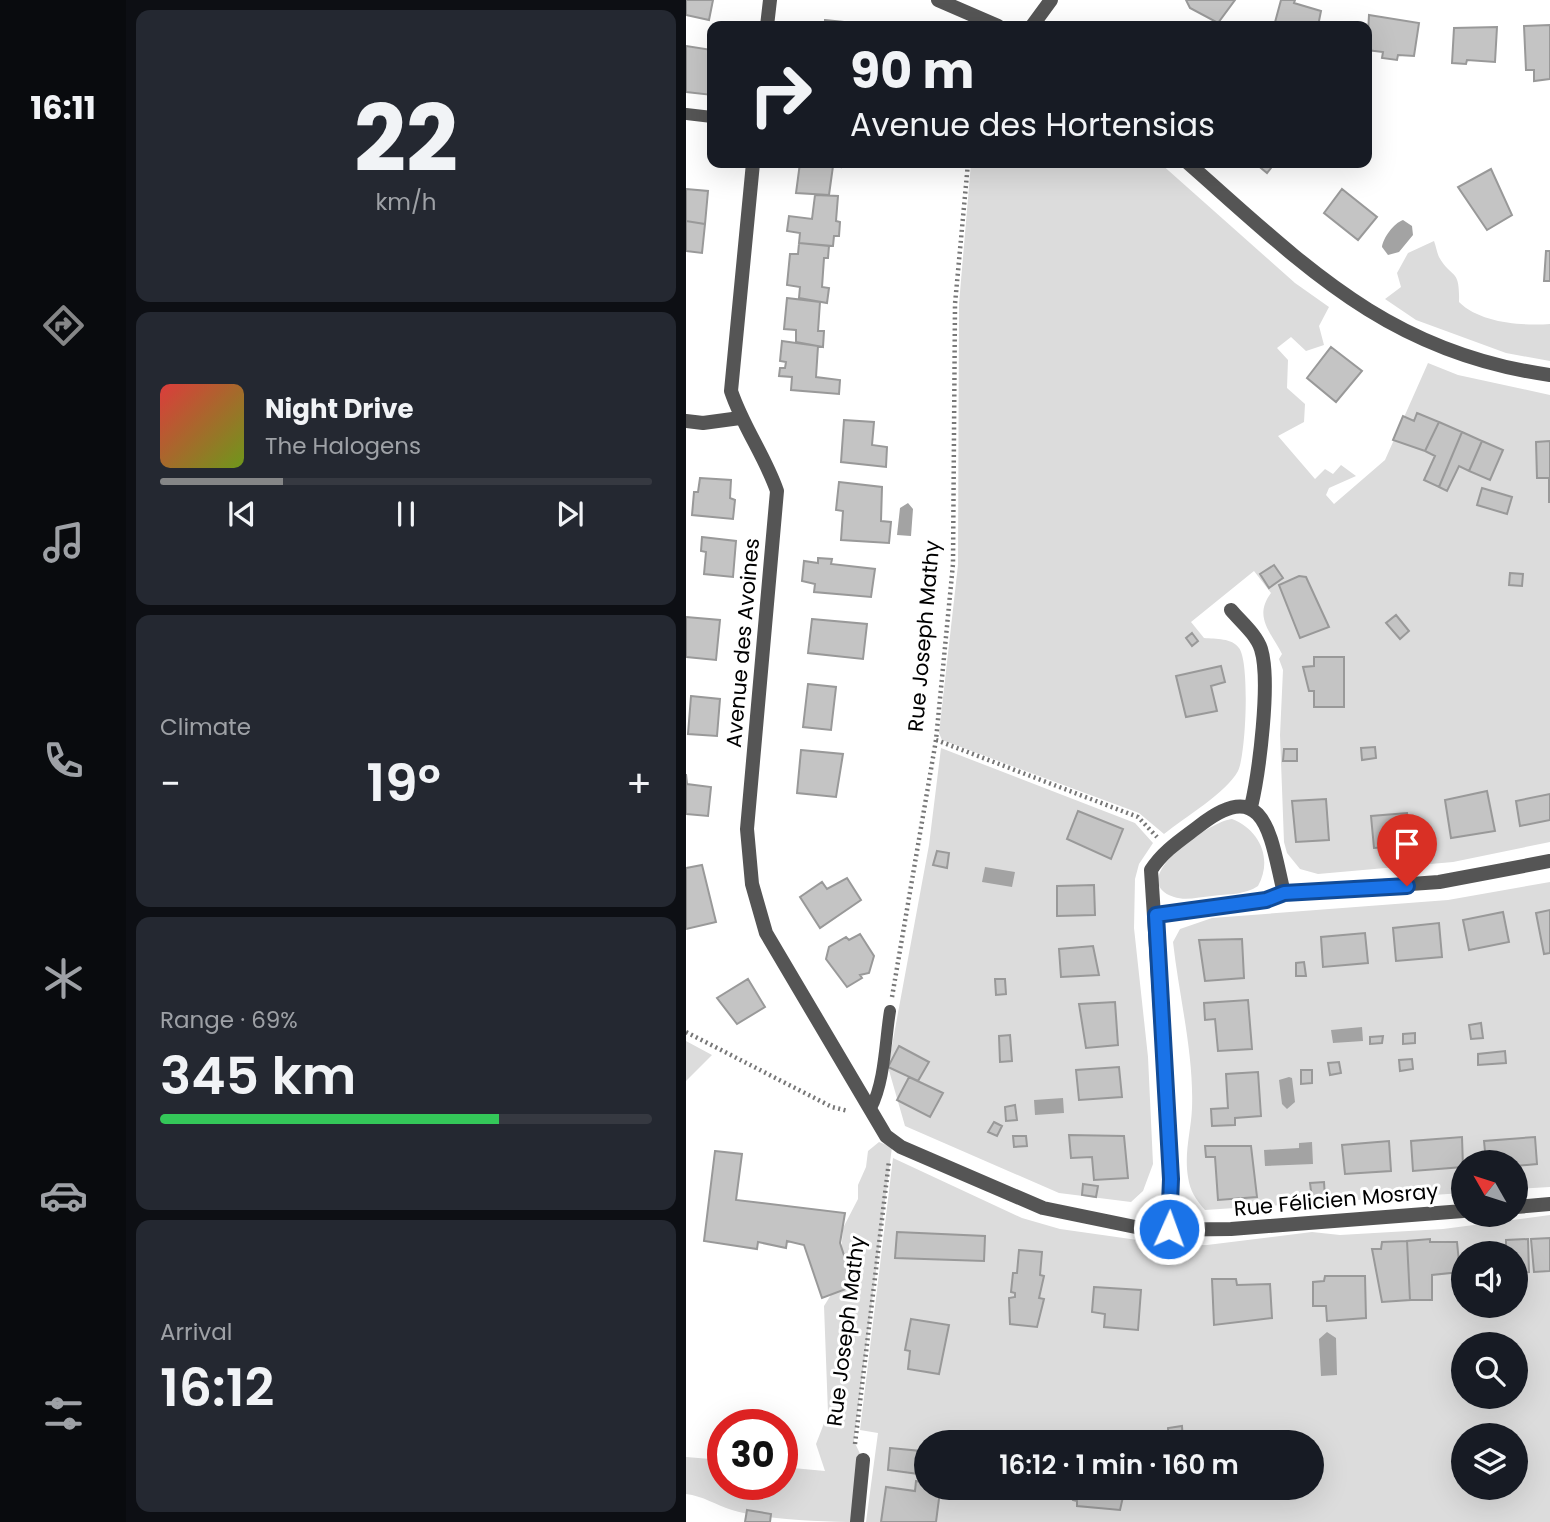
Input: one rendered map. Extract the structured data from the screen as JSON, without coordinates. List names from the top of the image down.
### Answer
{
  "streets": {
    "street": ["Avenue des Avoines", "Rue Félicien Mosray"],
    "path": ["Rue Joseph Mathy"]
  },
  "crossings": [
    ["Rue Joseph Mathy", "Rue Félicien Mosray"]
  ],
  "north": "top left",
  "page": {
    "tabs": "16:11",
    "tile": [
      ["22", "km/h"],
      "Climate",
      ["Range · 69%", "345 km"],
      ["Arrival", "16:12"]
    ],
    "turn": ["90 m", "Avenue des Hortensias"],
    "song": ["Night Drive", "The Halogens"],
    "heat": ["−", "19°", "+"],
    "limit": "30",
    "trip": "16:12 · 1 min · 160 m"
  }
}
